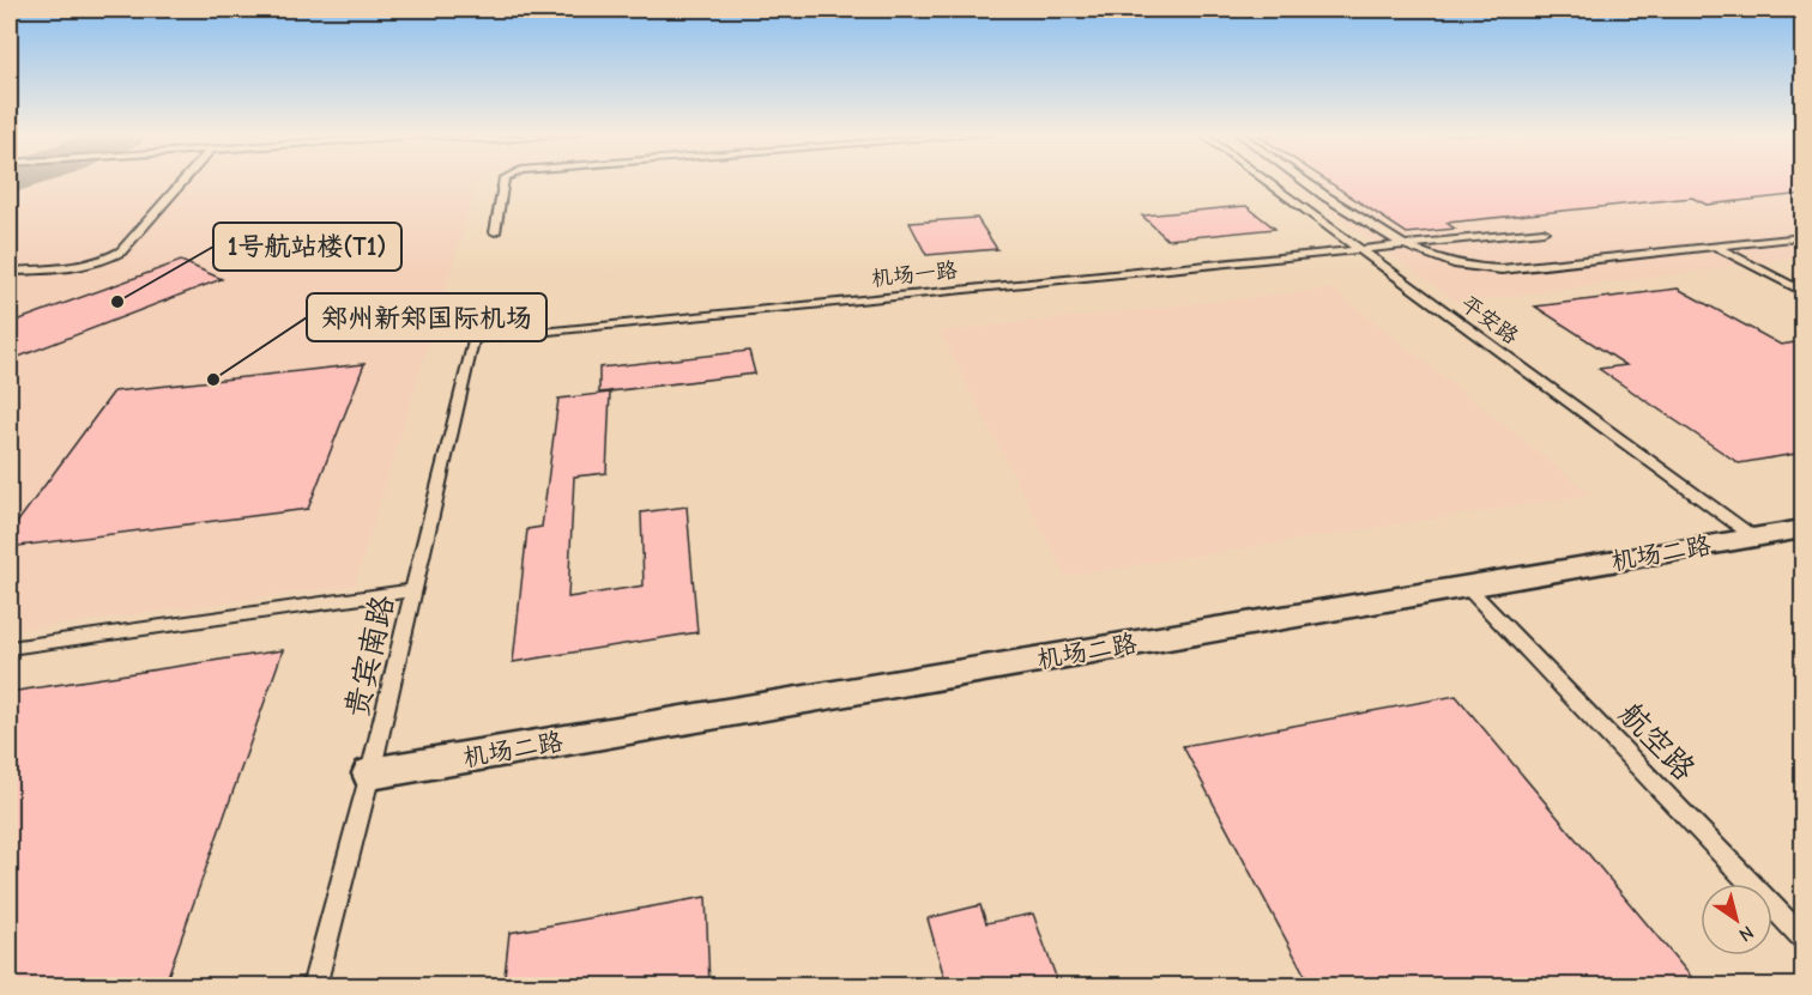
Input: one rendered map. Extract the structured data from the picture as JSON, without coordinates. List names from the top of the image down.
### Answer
{
  "streets": {
    "street": ["机场二路"],
    "lane": [
      "机场一路",
      "平安路",
      "贵宾南路",
      "航空路"
    ]
  },
  "crossings": [
    ["机场一路", "平安路"],
    ["机场一路", "贵宾南路"],
    ["平安路", "机场二路"],
    ["机场二路", "贵宾南路"],
    ["机场二路", "航空路"]
  ],
  "places": ["1号航站楼(T1)", "郑州新郑国际机场"],
  "north": "bottom right"
}
